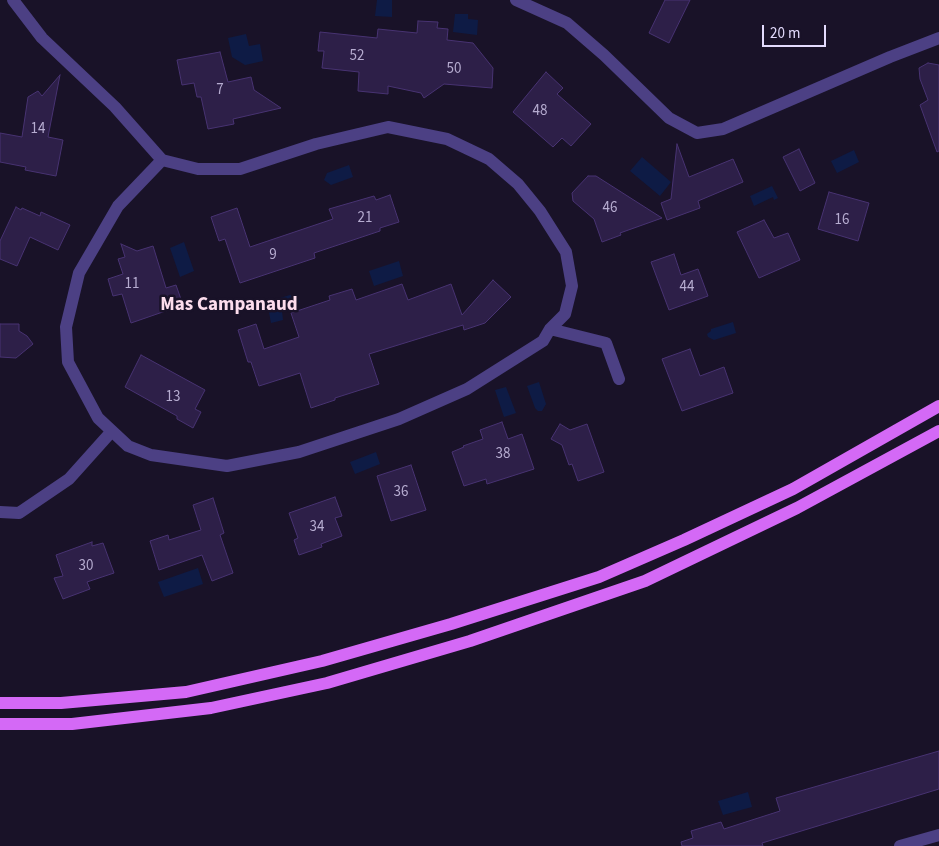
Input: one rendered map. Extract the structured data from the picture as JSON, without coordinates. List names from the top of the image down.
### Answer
{
  "districts": ["Mas Campanaud"],
  "house_numbers": [
    "52",
    "50",
    "7",
    "48",
    "14",
    "46",
    "21",
    "16",
    "9",
    "11",
    "44",
    "13",
    "38",
    "36",
    "34",
    "30"
  ],
  "scale_bar": "20 m"
}
